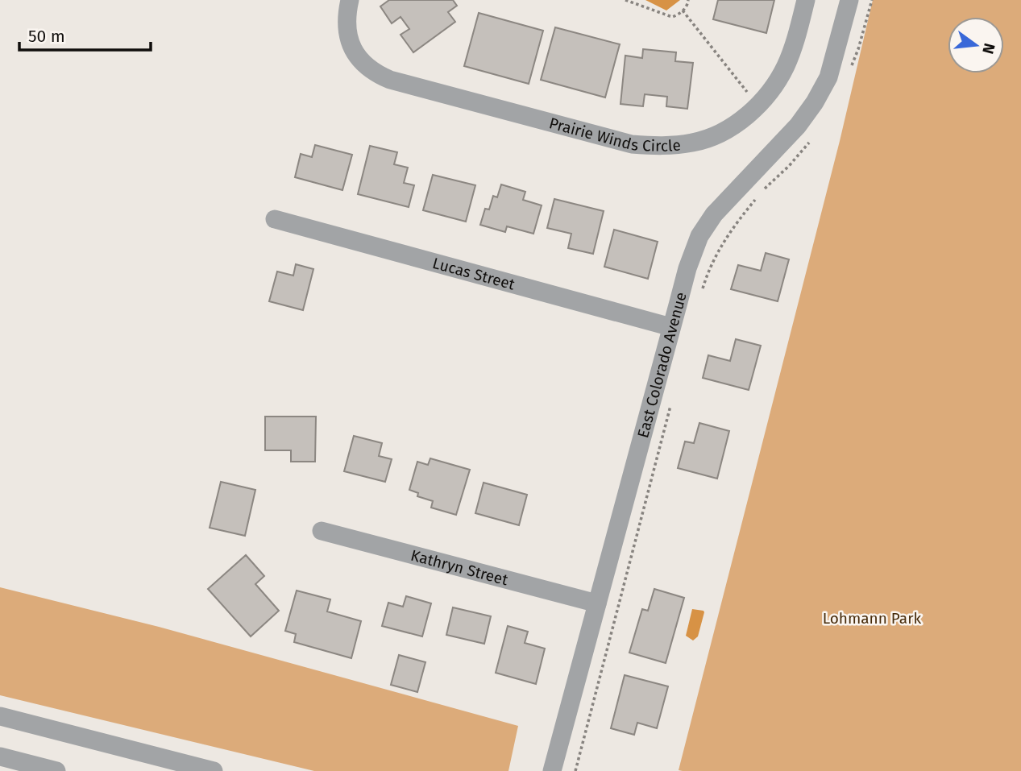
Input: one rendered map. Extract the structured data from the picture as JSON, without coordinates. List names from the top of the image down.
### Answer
{
  "streets": {
    "street": [
      "Prairie Winds Circle",
      "Lucas Street",
      "East Colorado Avenue",
      "Kathryn Street"
    ]
  },
  "crossings": [
    ["Lucas Street", "East Colorado Avenue"],
    ["East Colorado Avenue", "Kathryn Street"]
  ],
  "parks": ["Lohmann Park"],
  "scale_bar": "50 m",
  "north": "right"
}
